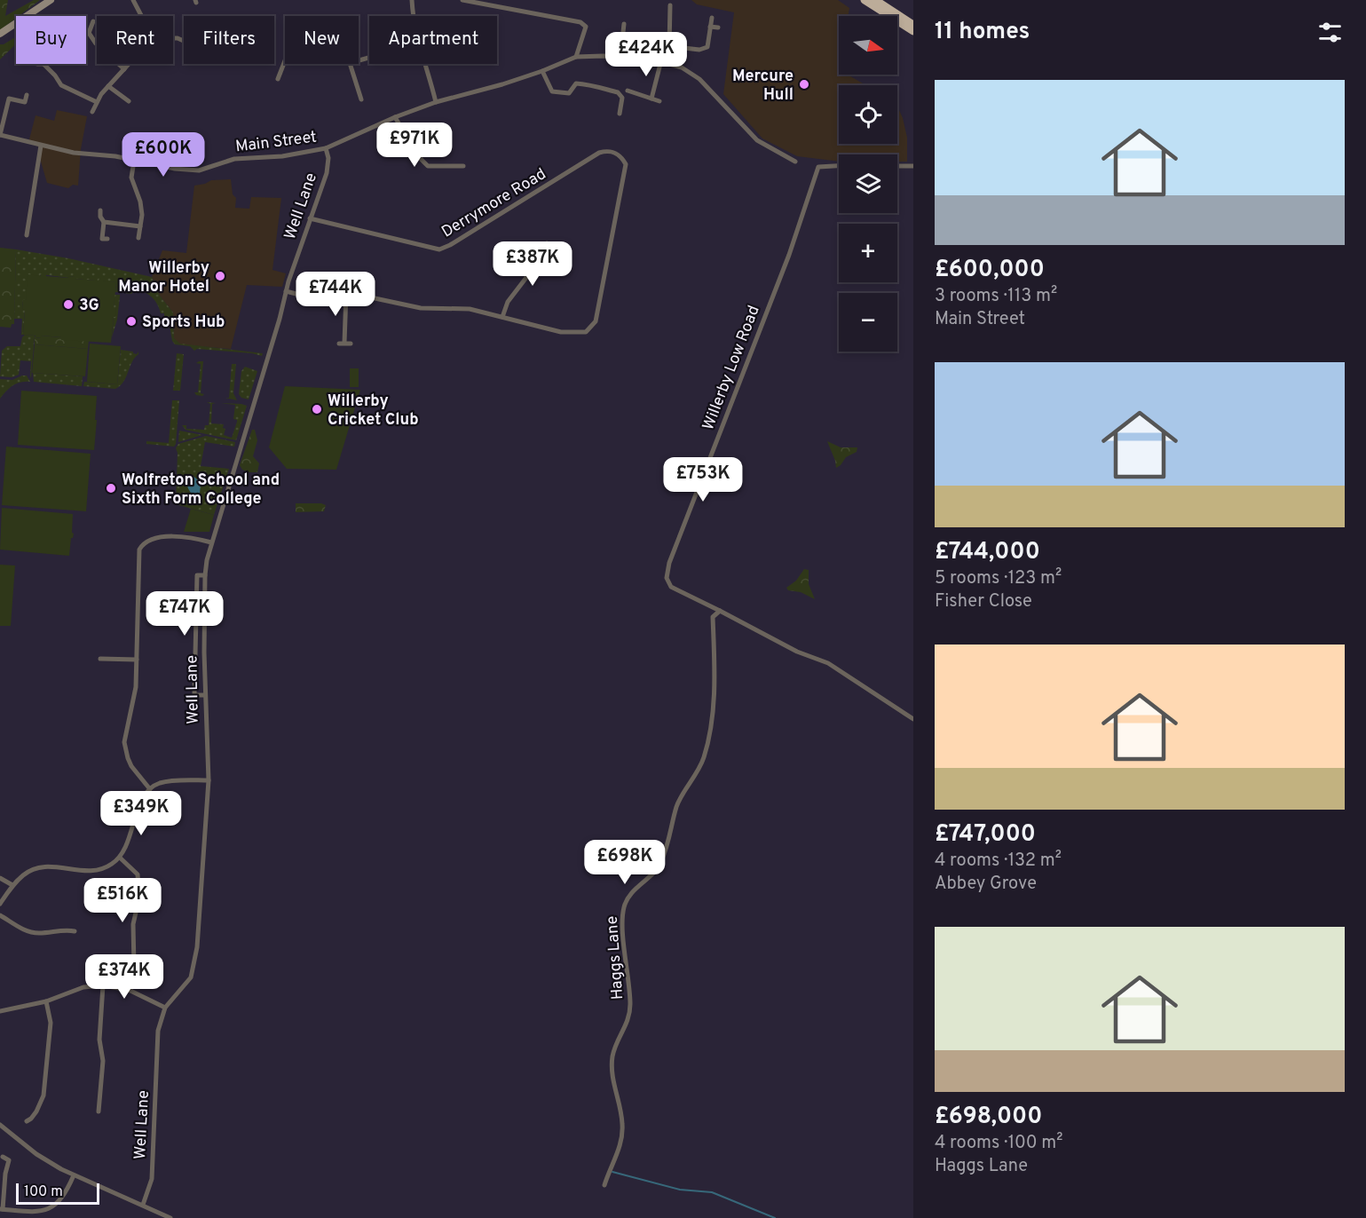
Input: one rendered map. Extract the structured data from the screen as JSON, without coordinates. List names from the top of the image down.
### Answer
{
  "streets": {
    "street": [
      "Main Street",
      "Derrymore Road",
      "Well Lane",
      "Willerby Low Road",
      "Haggs Lane"
    ]
  },
  "crossings": [
    ["Main Street", "Well Lane"],
    ["Derrymore Road", "Well Lane"],
    ["Willerby Low Road", "Haggs Lane"]
  ],
  "places": [
    "Mercure Hull",
    "Willerby Manor Hotel",
    "3G",
    "Sports Hub",
    "Willerby Cricket Club",
    "Wolfreton School and Sixth Form College"
  ],
  "scale_bar": "100 m",
  "north": "right",
  "page": {
    "heading": "11 homes",
    "map_buttons": ["+", "−"],
    "chip": [
      "Buy",
      "Rent",
      "Filters",
      "New",
      "Apartment"
    ],
    "price": [
      "£424K",
      "£971K",
      "£600K",
      "£387K",
      "£744K",
      "£753K",
      "£747K",
      "£349K",
      "£698K",
      "£516K",
      "£374K"
    ],
    "list": [
      {
        "name": "£600,000",
        "note": "3 rooms · 113 m² · Main Street"
      },
      {
        "name": "£744,000",
        "note": "5 rooms · 123 m² · Fisher Close"
      },
      {
        "name": "£747,000",
        "note": "4 rooms · 132 m² · Abbey Grove"
      },
      {
        "name": "£698,000",
        "note": "4 rooms · 100 m² · Haggs Lane"
      }
    ],
    "scale": "100 m"
  }
}
